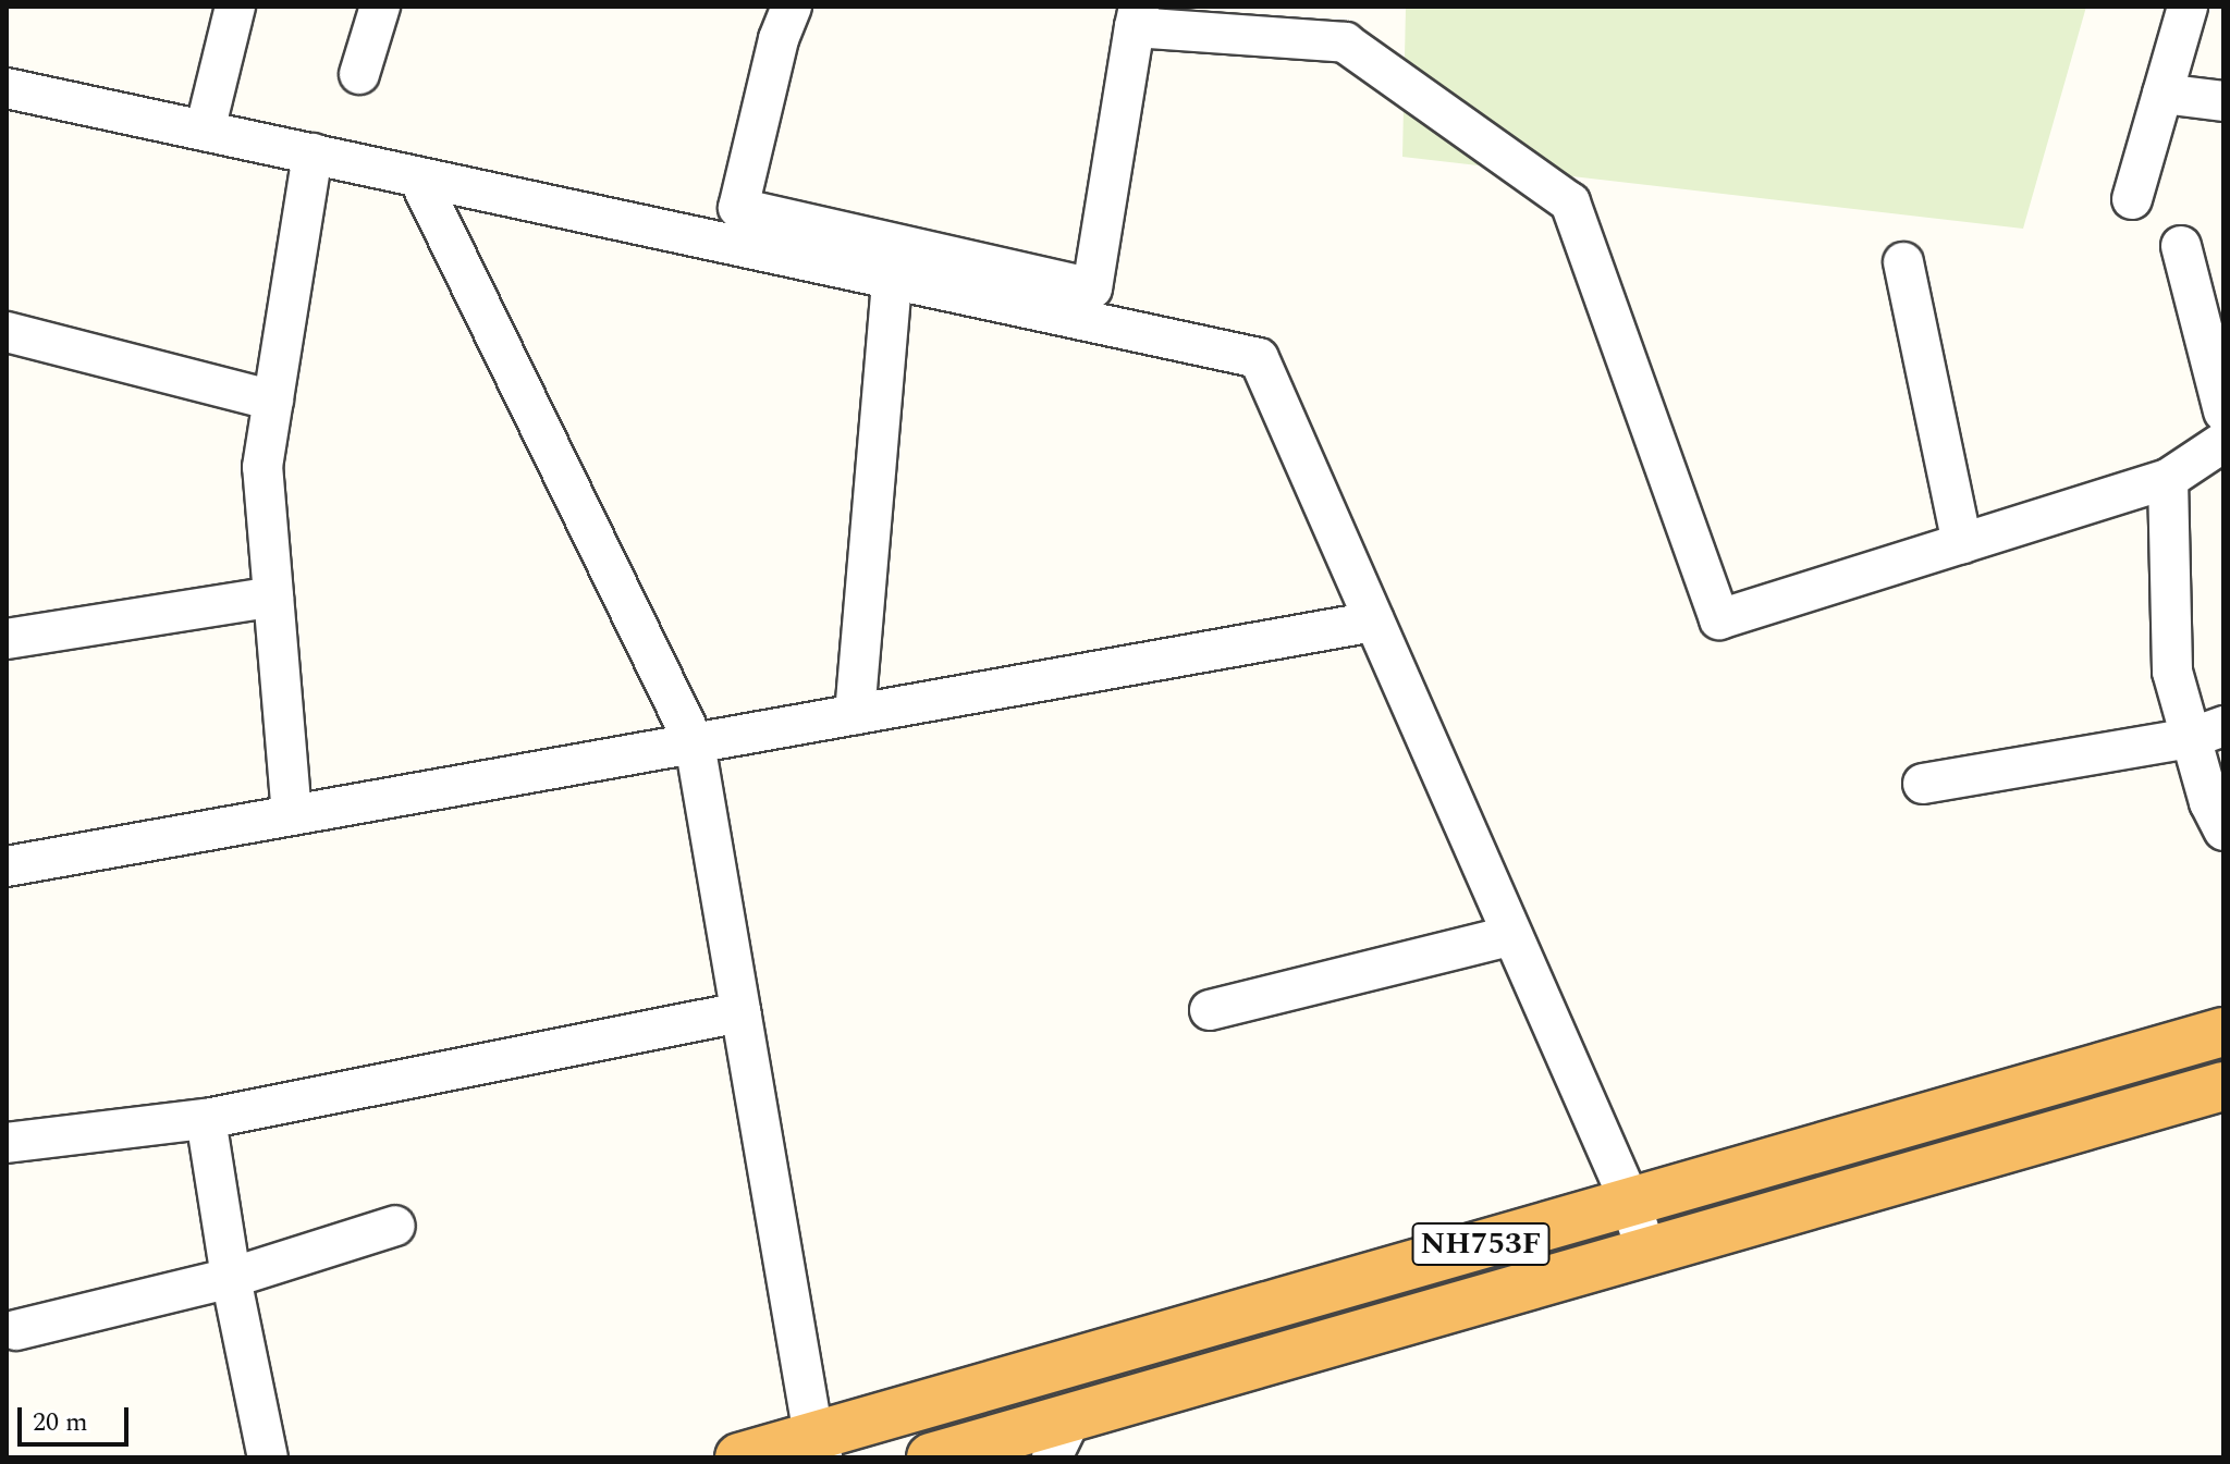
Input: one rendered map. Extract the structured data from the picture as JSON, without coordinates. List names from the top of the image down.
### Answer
{
  "streets": {
    "highway": ["NH753F"]
  },
  "scale_bar": "20 m"
}
